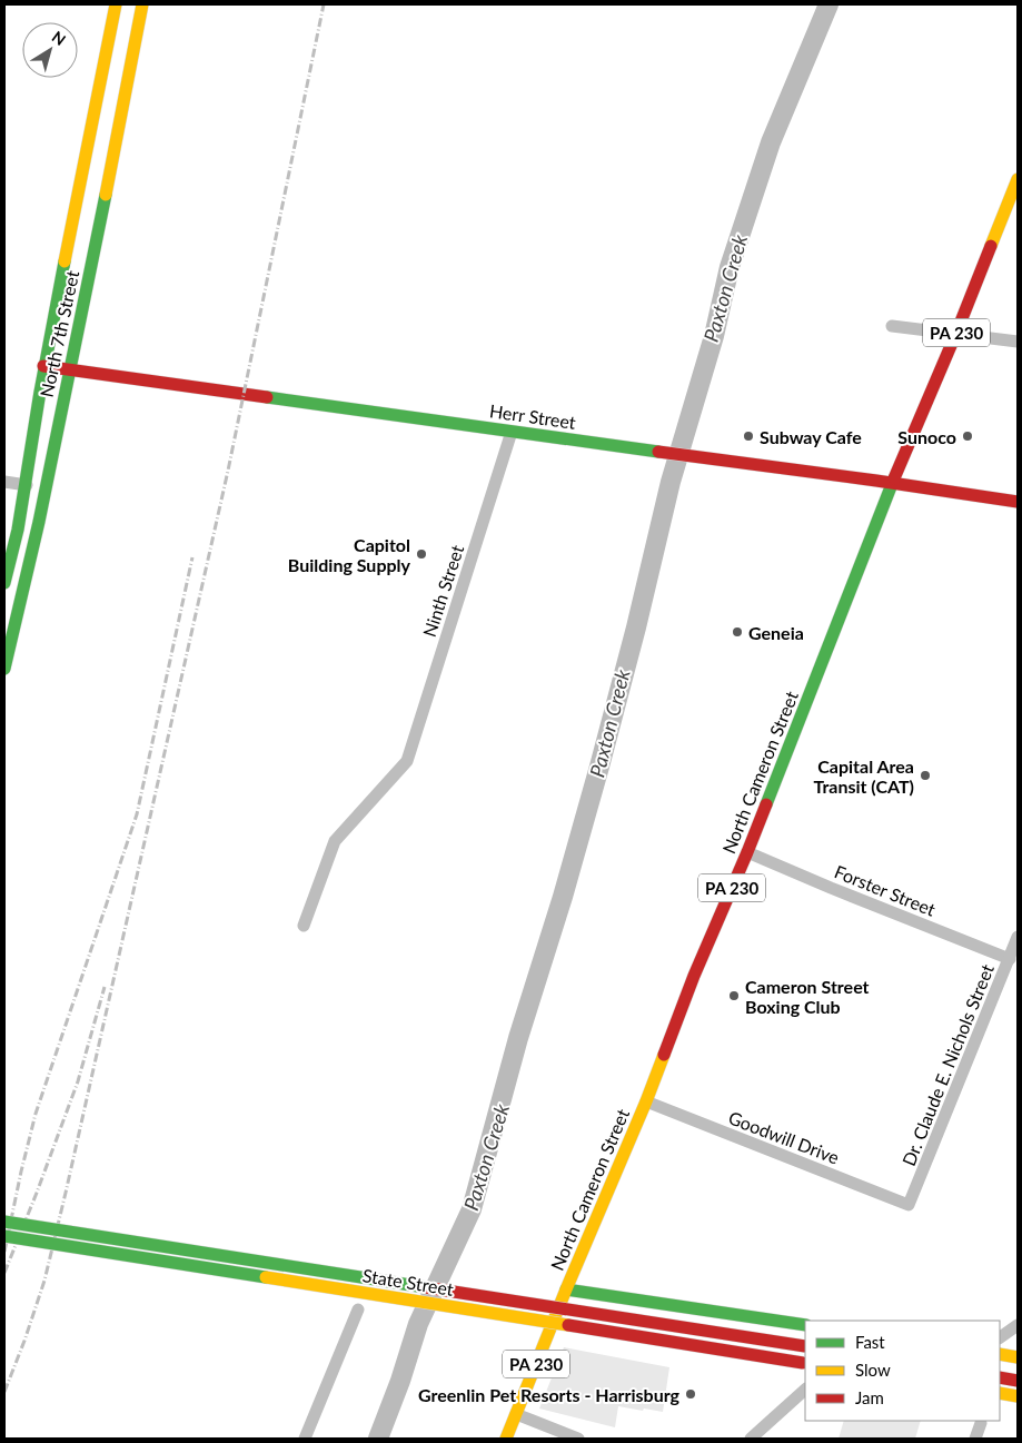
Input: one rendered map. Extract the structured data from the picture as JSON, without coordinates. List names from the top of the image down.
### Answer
{
  "streets": {
    "main road": [
      "PA 230",
      "North 7th Street",
      "Herr Street",
      "North Cameron Street",
      "State Street"
    ],
    "street": [
      "Ninth Street",
      "Forster Street",
      "Dr. Claude E. Nichols Street",
      "Goodwill Drive"
    ]
  },
  "crossings": [
    ["North 7th Street", "Herr Street"],
    ["Herr Street", "Ninth Street"],
    ["Herr Street", "North Cameron Street"],
    ["North Cameron Street", "Forster Street"],
    ["North Cameron Street", "Goodwill Drive"],
    ["Forster Street", "Dr. Claude E. Nichols Street"],
    ["Dr. Claude E. Nichols Street", "Goodwill Drive"]
  ],
  "water": ["Paxton Creek"],
  "places": [
    "Subway Cafe",
    "Sunoco",
    "Capitol Building Supply",
    "Geneia",
    "Capital Area Transit (CAT)",
    "Cameron Street Boxing Club",
    "Greenlin Pet Resorts - Harrisburg"
  ],
  "legend": ["Fast", "Slow", "Jam"],
  "north": "top right"
}
